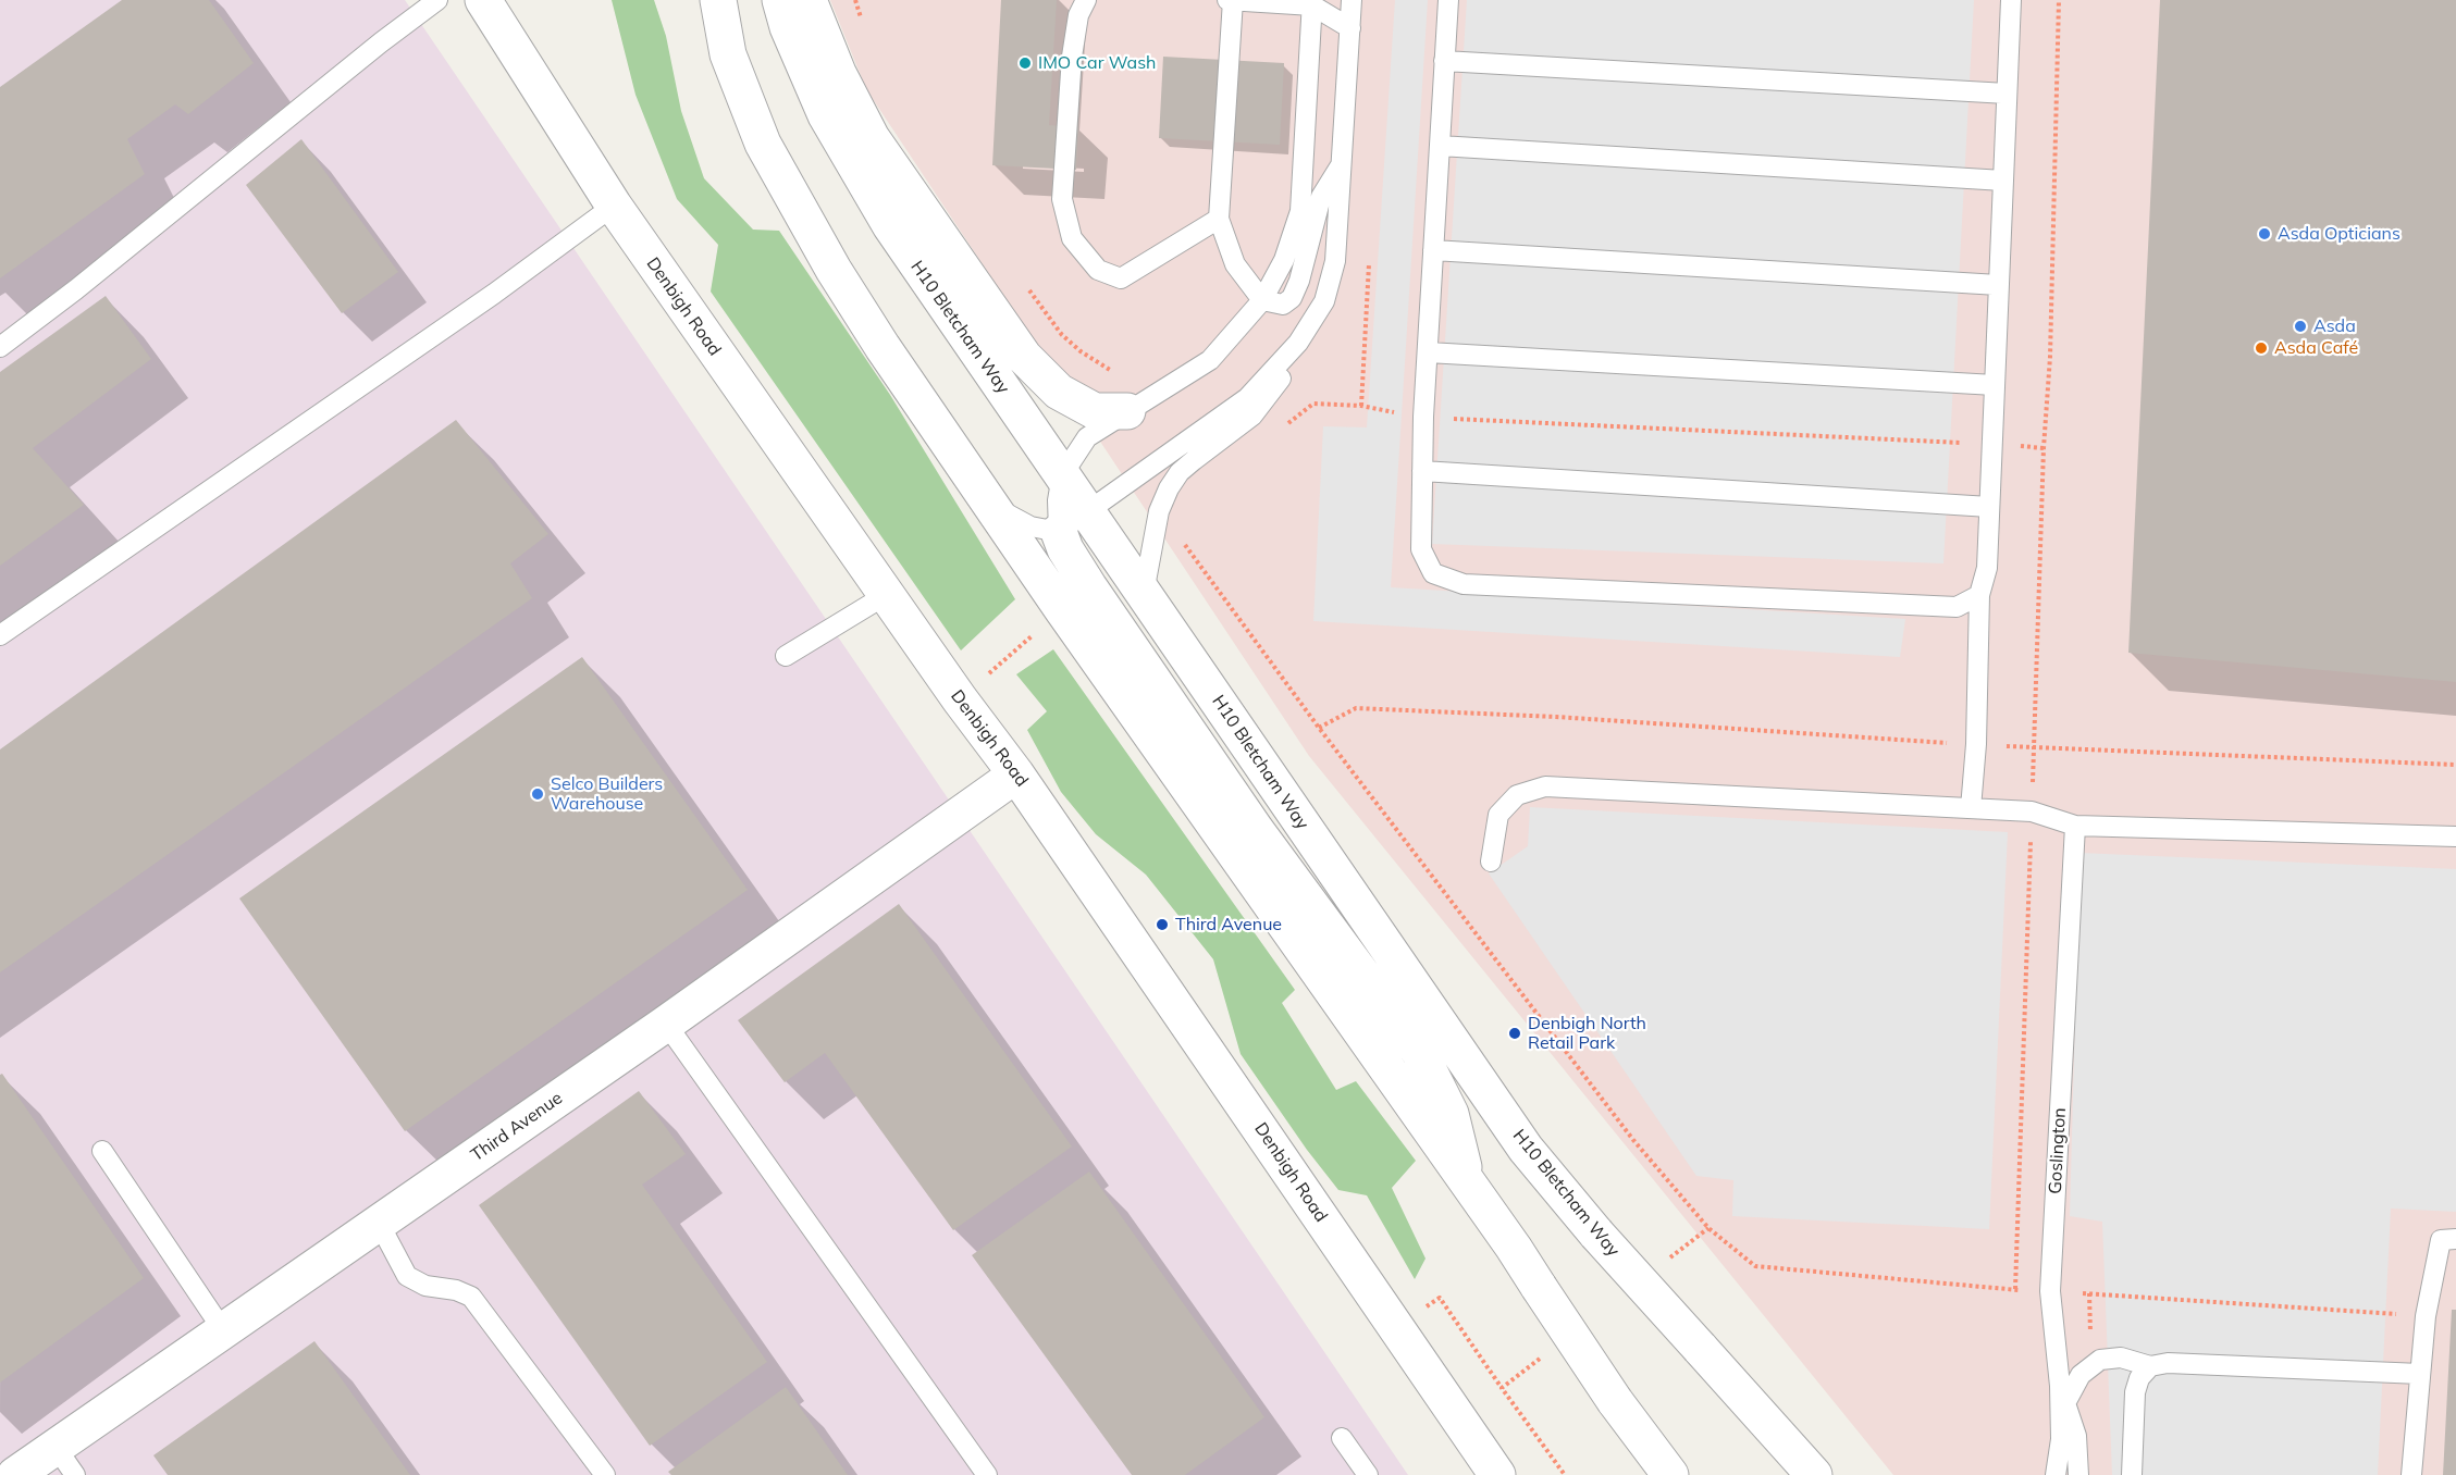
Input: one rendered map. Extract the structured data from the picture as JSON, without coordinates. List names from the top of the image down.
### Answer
{
  "streets": {
    "street": ["Denbigh Road", "H10 Bletcham Way", "Third Avenue"],
    "lane": ["Goslington"]
  },
  "crossings": [
    ["Denbigh Road", "Third Avenue"]
  ],
  "places": [
    "IMO Car Wash",
    "Asda Opticians",
    "Asda",
    "Asda Café",
    "Selco Builders Warehouse",
    "Third Avenue",
    "Denbigh North Retail Park"
  ]
}
